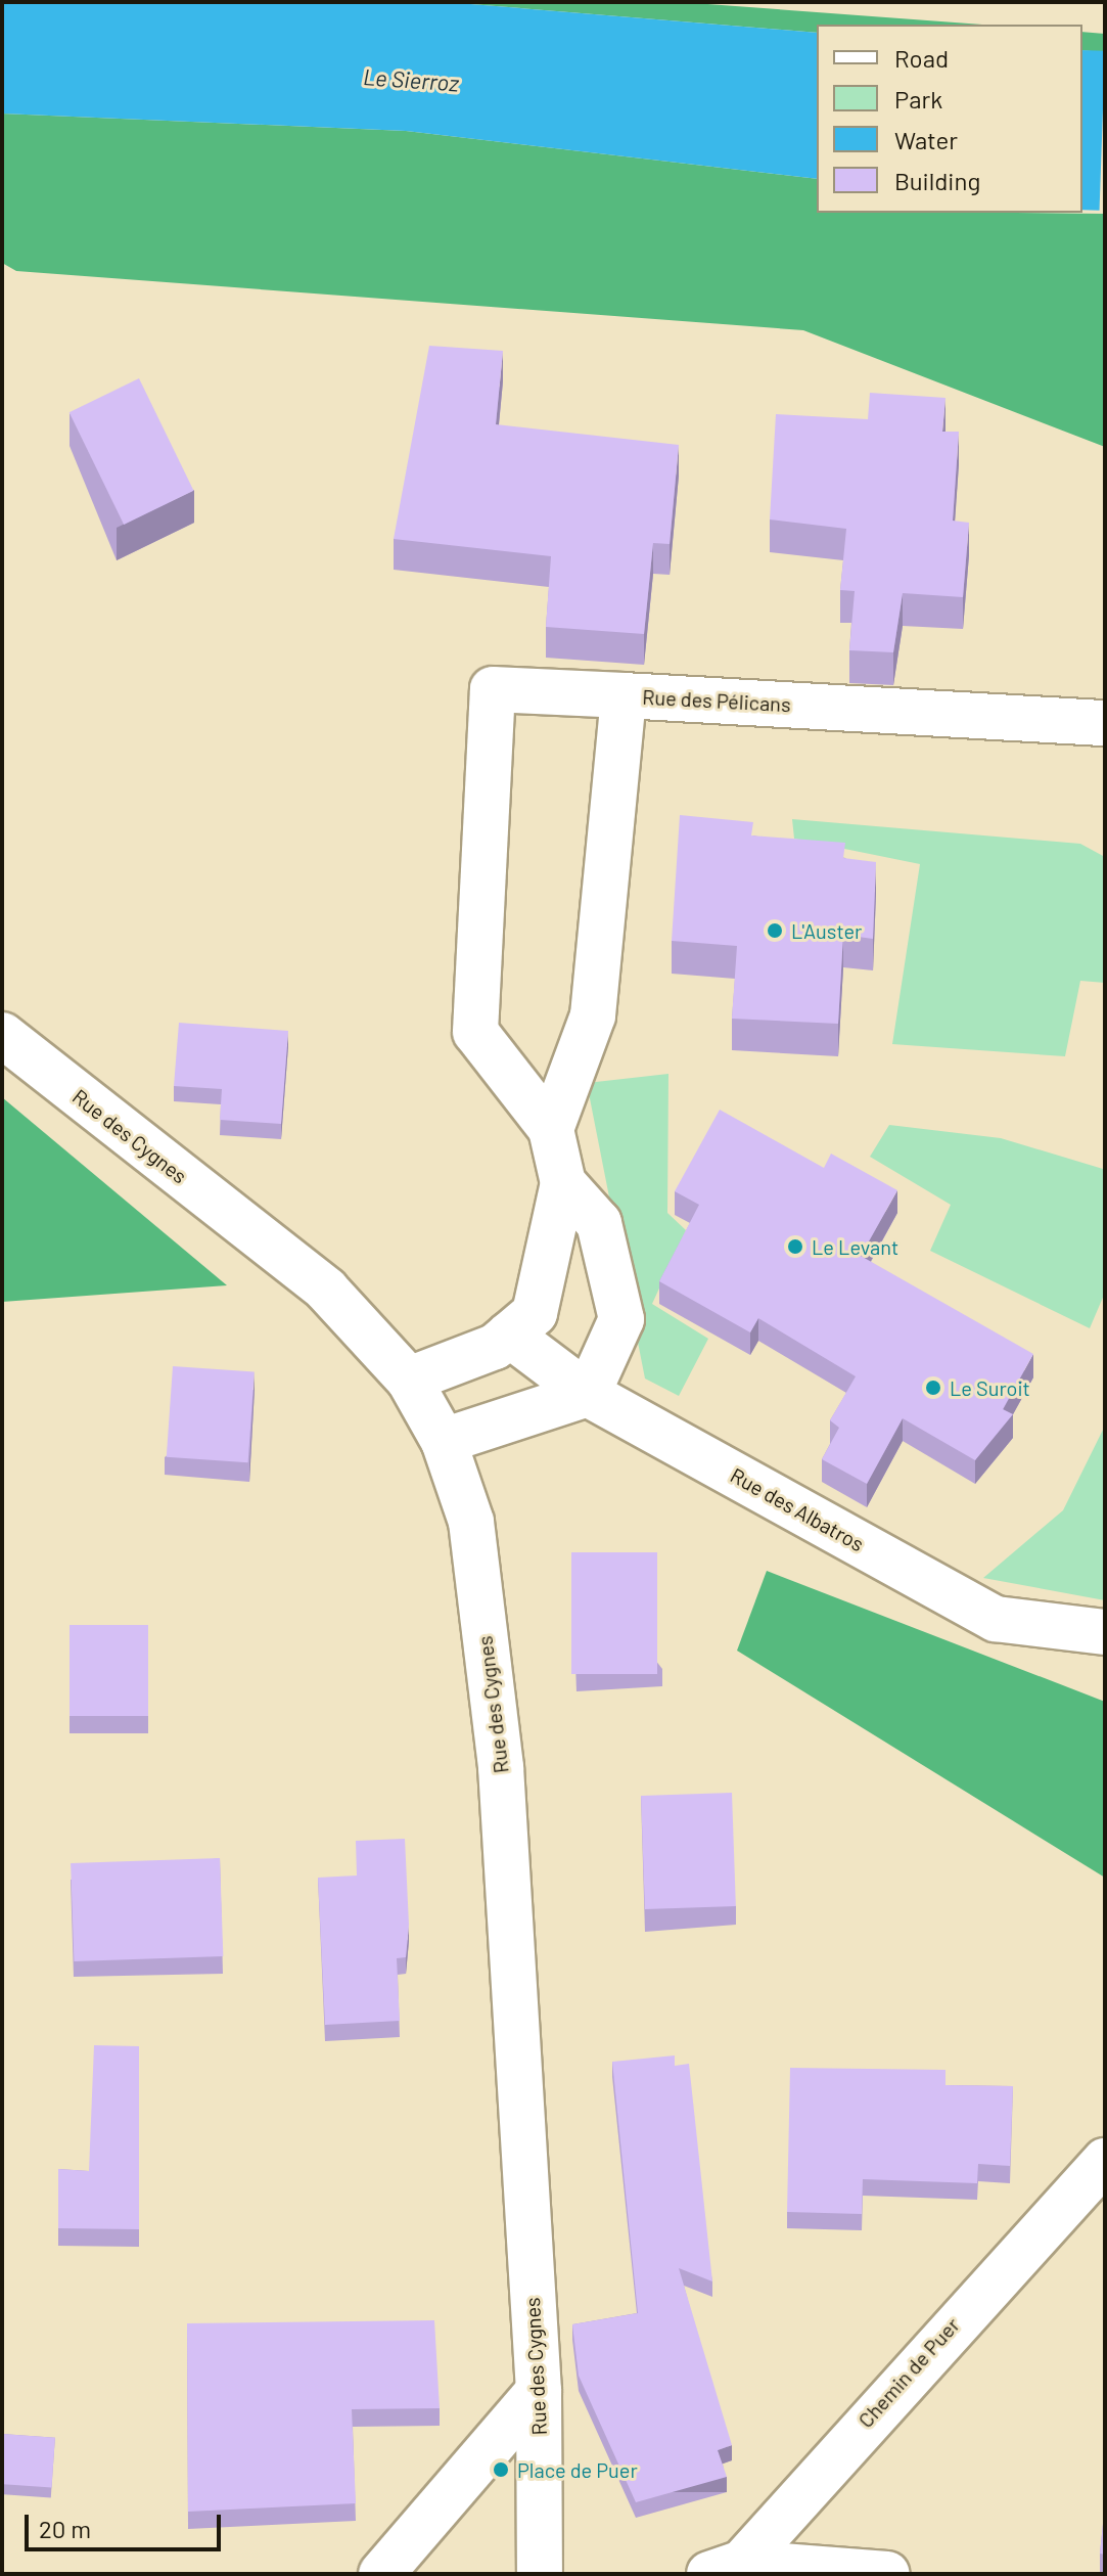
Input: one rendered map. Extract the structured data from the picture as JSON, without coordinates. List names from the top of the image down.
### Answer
{
  "streets": {
    "street": [
      "Rue des Pélicans",
      "Rue des Cygnes",
      "Rue des Albatros",
      "Chemin de Puer"
    ]
  },
  "water": ["Le Sierroz"],
  "places": [
    "L'Auster",
    "Le Levant",
    "Le Suroit",
    "Place de Puer"
  ],
  "legend": [
    "Road",
    "Park",
    "Water",
    "Building"
  ],
  "scale_bar": "20 m"
}
